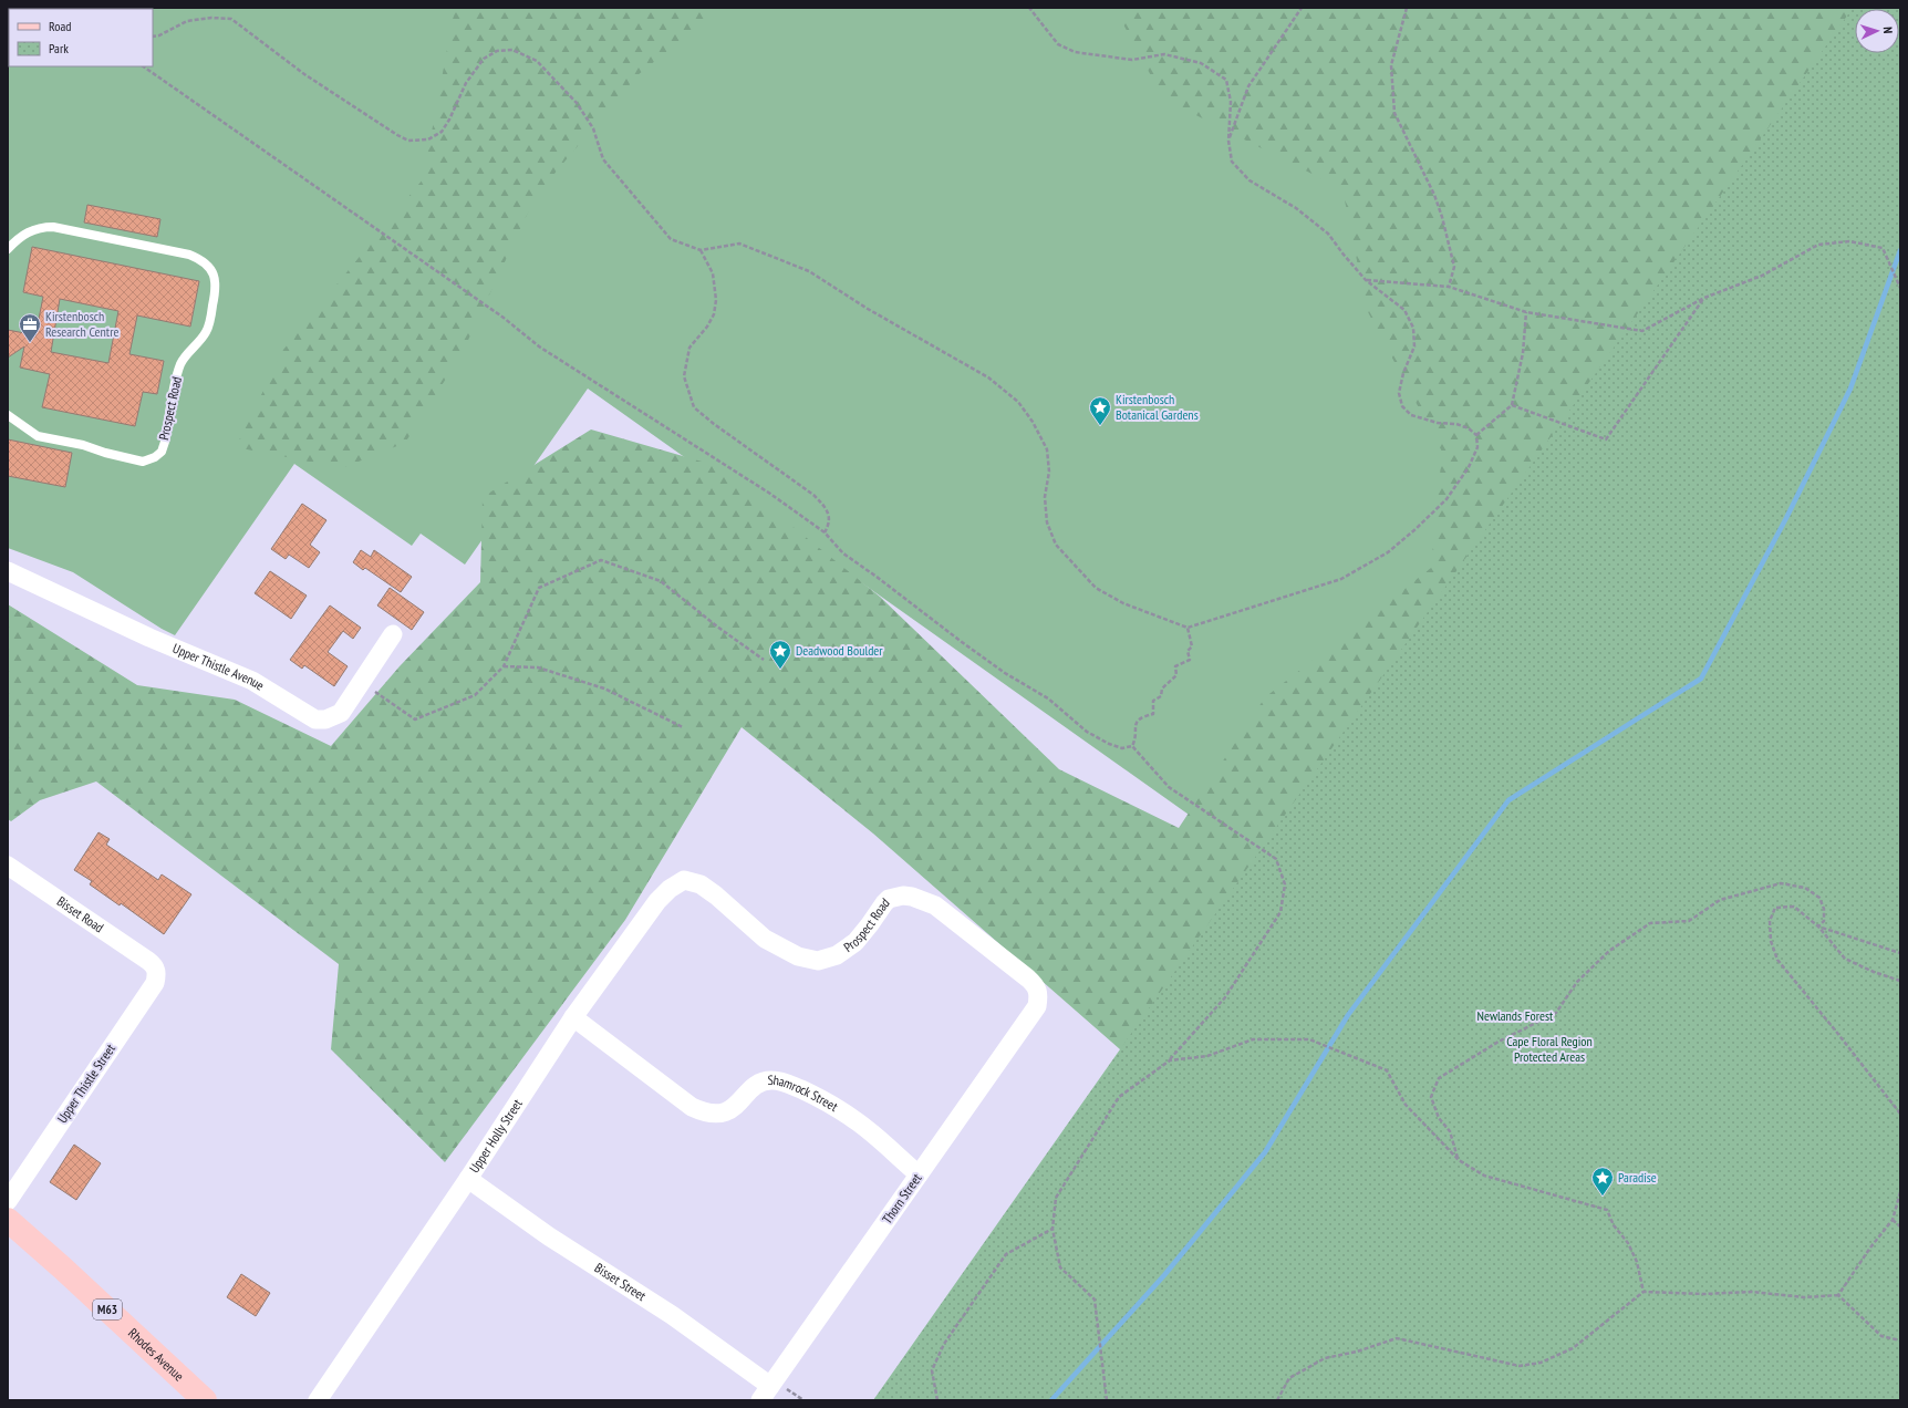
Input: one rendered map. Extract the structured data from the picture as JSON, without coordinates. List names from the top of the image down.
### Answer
{
  "streets": {
    "main road": ["M63", "Rhodes Avenue"],
    "street": [
      "Prospect Road",
      "Upper Thistle Avenue",
      "Bisset Road",
      "Upper Thistle Street",
      "Shamrock Street",
      "Upper Holly Street",
      "Thorn Street",
      "Bisset Street"
    ]
  },
  "crossings": [
    ["Prospect Road", "Upper Holly Street"],
    ["Prospect Road", "Thorn Street"],
    ["Bisset Road", "Upper Thistle Street"],
    ["Shamrock Street", "Upper Holly Street"],
    ["Shamrock Street", "Thorn Street"],
    ["Upper Holly Street", "Bisset Street"],
    ["Thorn Street", "Bisset Street"]
  ],
  "parks": ["Newlands Forest", "Cape Floral Region Protected Areas"],
  "places": {
    "office": ["Kirstenbosch Research Centre"],
    "place": ["Kirstenbosch Botanical Gardens", "Deadwood Boulder", "Paradise"]
  },
  "legend": ["Road", "Park"],
  "north": "right"
}
